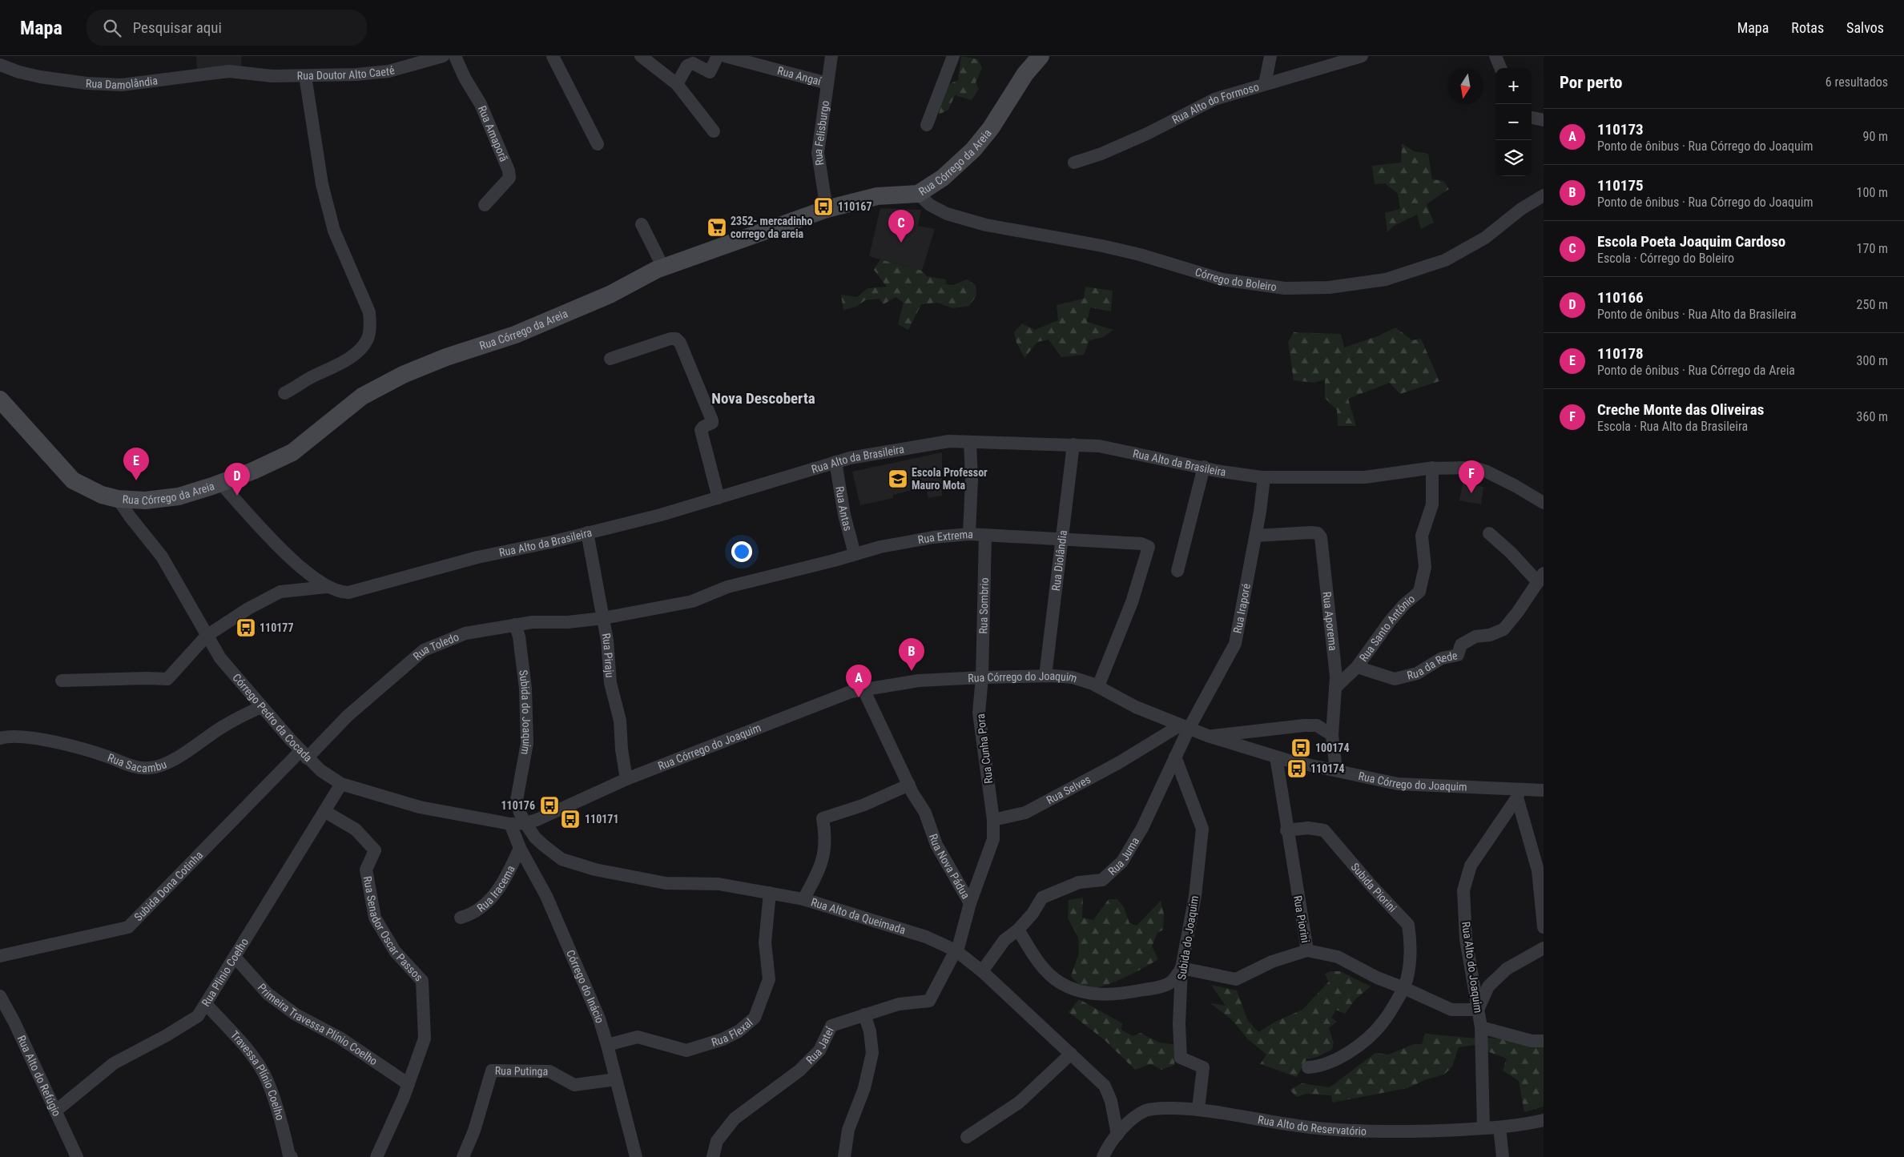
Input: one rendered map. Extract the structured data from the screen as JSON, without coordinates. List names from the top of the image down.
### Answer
{
  "streets": {
    "street": [
      "Rua Doutor Alto Caeté",
      "Rua Angaí",
      "Rua Damolândia",
      "Rua Alto do Formoso",
      "Rua Felisburgo",
      "Rua Amaporã",
      "Rua Córrego da Areia",
      "Córrego do Boleiro",
      "Rua Alto da Brasileira",
      "Rua Antas",
      "Rua Extrema",
      "Rua Diolândia",
      "Rua Sombrio",
      "Rua Iraporé",
      "Rua Aporema",
      "Rua Santo Antônio",
      "Rua Toledo",
      "Rua Piraju",
      "Rua da Rede",
      "Rua Córrego do Joaquim",
      "Subida do Joaquim",
      "Córrego Pedro da Cocada",
      "Rua Cunha Pora",
      "Rua Sacambu",
      "Rua Selves",
      "Rua Juma",
      "Rua Nova Pádua",
      "Subida Dona Cotinha",
      "Rua Iracema",
      "Subida Piorini",
      "Rua Alto da Queimada",
      "Rua Piorini",
      "Rua Senador Oscar Passos",
      "Rua Alto do Joaquim",
      "Rua Plinio Coelho",
      "Córrego do Inácio",
      "Primeira Travessa Plínio Coelho",
      "Rua Flexal",
      "Rua Jateí",
      "Rua Putinga",
      "Rua Alto do Refúgio",
      "Travessa Plínio Coelho",
      "Rua Alto do Reservatório"
    ]
  },
  "crossings": [
    ["Rua Doutor Alto Caeté", "Rua Damolândia"],
    ["Rua Angaí", "Rua Felisburgo"],
    ["Rua Felisburgo", "Rua Córrego da Areia"],
    ["Rua Córrego da Areia", "Córrego do Boleiro"],
    ["Rua Córrego da Areia", "Rua Alto da Brasileira"],
    ["Rua Córrego da Areia", "Córrego Pedro da Cocada"],
    ["Rua Alto da Brasileira", "Rua Antas"],
    ["Rua Alto da Brasileira", "Rua Diolândia"],
    ["Rua Alto da Brasileira", "Rua Iraporé"],
    ["Rua Alto da Brasileira", "Rua Santo Antônio"],
    ["Rua Alto da Brasileira", "Rua Piraju"],
    ["Rua Antas", "Rua Extrema"],
    ["Rua Extrema", "Rua Diolândia"],
    ["Rua Extrema", "Rua Sombrio"],
    ["Rua Extrema", "Rua Toledo"],
    ["Rua Extrema", "Rua Piraju"],
    ["Rua Extrema", "Rua Córrego do Joaquim"],
    ["Rua Diolândia", "Rua Córrego do Joaquim"],
    ["Rua Sombrio", "Rua Córrego do Joaquim"],
    ["Rua Sombrio", "Rua Cunha Pora"],
    ["Rua Iraporé", "Rua Aporema"],
    ["Rua Iraporé", "Rua Córrego do Joaquim"],
    ["Rua Iraporé", "Rua Selves"],
    ["Rua Iraporé", "Rua Juma"],
    ["Rua Aporema", "Rua Santo Antônio"],
    ["Rua Aporema", "Rua Córrego do Joaquim"],
    ["Rua Santo Antônio", "Rua da Rede"],
    ["Rua Toledo", "Rua Piraju"],
    ["Rua Toledo", "Subida do Joaquim"],
    ["Rua Toledo", "Córrego Pedro da Cocada"],
    ["Rua Toledo", "Subida Dona Cotinha"],
    ["Rua Piraju", "Rua Córrego do Joaquim"],
    ["Rua Córrego do Joaquim", "Subida do Joaquim"],
    ["Rua Córrego do Joaquim", "Córrego Pedro da Cocada"],
    ["Rua Córrego do Joaquim", "Rua Cunha Pora"],
    ["Rua Córrego do Joaquim", "Rua Selves"],
    ["Rua Córrego do Joaquim", "Rua Juma"],
    ["Rua Córrego do Joaquim", "Rua Nova Pádua"],
    ["Rua Córrego do Joaquim", "Rua Alto da Queimada"],
    ["Rua Córrego do Joaquim", "Rua Piorini"],
    ["Rua Córrego do Joaquim", "Rua Alto do Joaquim"],
    ["Rua Córrego do Joaquim", "Córrego do Inácio"],
    ["Subida do Joaquim", "Rua Juma"],
    ["Subida do Joaquim", "Rua Alto da Queimada"],
    ["Subida do Joaquim", "Rua Piorini"],
    ["Subida do Joaquim", "Rua Alto do Reservatório"],
    ["Córrego Pedro da Cocada", "Rua Sacambu"],
    ["Córrego Pedro da Cocada", "Subida Dona Cotinha"],
    ["Córrego Pedro da Cocada", "Rua Plinio Coelho"],
    ["Córrego Pedro da Cocada", "Córrego do Inácio"],
    ["Rua Cunha Pora", "Rua Selves"],
    ["Rua Cunha Pora", "Rua Nova Pádua"],
    ["Rua Selves", "Rua Juma"],
    ["Rua Juma", "Rua Alto da Queimada"],
    ["Rua Nova Pádua", "Rua Alto da Queimada"],
    ["Rua Nova Pádua", "Rua Jateí"],
    ["Rua Iracema", "Córrego do Inácio"],
    ["Subida Piorini", "Rua Piorini"],
    ["Rua Alto da Queimada", "Rua Flexal"],
    ["Rua Alto da Queimada", "Rua Jateí"],
    ["Rua Alto da Queimada", "Rua Alto do Reservatório"],
    ["Rua Senador Oscar Passos", "Rua Plinio Coelho"],
    ["Rua Senador Oscar Passos", "Primeira Travessa Plínio Coelho"],
    ["Rua Alto do Joaquim", "Rua Alto do Reservatório"],
    ["Rua Plinio Coelho", "Primeira Travessa Plínio Coelho"],
    ["Rua Plinio Coelho", "Rua Alto do Refúgio"],
    ["Rua Plinio Coelho", "Travessa Plínio Coelho"],
    ["Córrego do Inácio", "Rua Flexal"],
    ["Córrego do Inácio", "Rua Putinga"]
  ],
  "districts": ["Nova Descoberta"],
  "places": {
    "bus stop": [
      "110167",
      "110177",
      "100174",
      "110174",
      "110176",
      "110171"
    ],
    "supermarket": ["2352- mercadinho corrego da areia"],
    "school or university": ["Escola Professor Mauro Mota"]
  },
  "north": "bottom",
  "page": {
    "header": "Mapa",
    "search": "Pesquisar aqui",
    "nav": ["Mapa", "Rotas", "Salvos"],
    "heading": ["Por perto", "6 resultados"],
    "map_buttons": ["+", "−"],
    "list": [
      {
        "mark": "A",
        "name": "110173",
        "note": "Ponto de ônibus · Rua Córrego do Joaquim",
        "value": "90 m"
      },
      {
        "mark": "B",
        "name": "110175",
        "note": "Ponto de ônibus · Rua Córrego do Joaquim",
        "value": "100 m"
      },
      {
        "mark": "C",
        "name": "Escola Poeta Joaquim Cardoso",
        "note": "Escola · Córrego do Boleiro",
        "value": "170 m"
      },
      {
        "mark": "D",
        "name": "110166",
        "note": "Ponto de ônibus · Rua Alto da Brasileira",
        "value": "250 m"
      },
      {
        "mark": "E",
        "name": "110178",
        "note": "Ponto de ônibus · Rua Córrego da Areia",
        "value": "300 m"
      },
      {
        "mark": "F",
        "name": "Creche Monte das Oliveiras",
        "note": "Escola · Rua Alto da Brasileira",
        "value": "360 m"
      }
    ],
    "pins": [
      "C",
      "E",
      "F",
      "D",
      "B",
      "A"
    ]
  }
}
